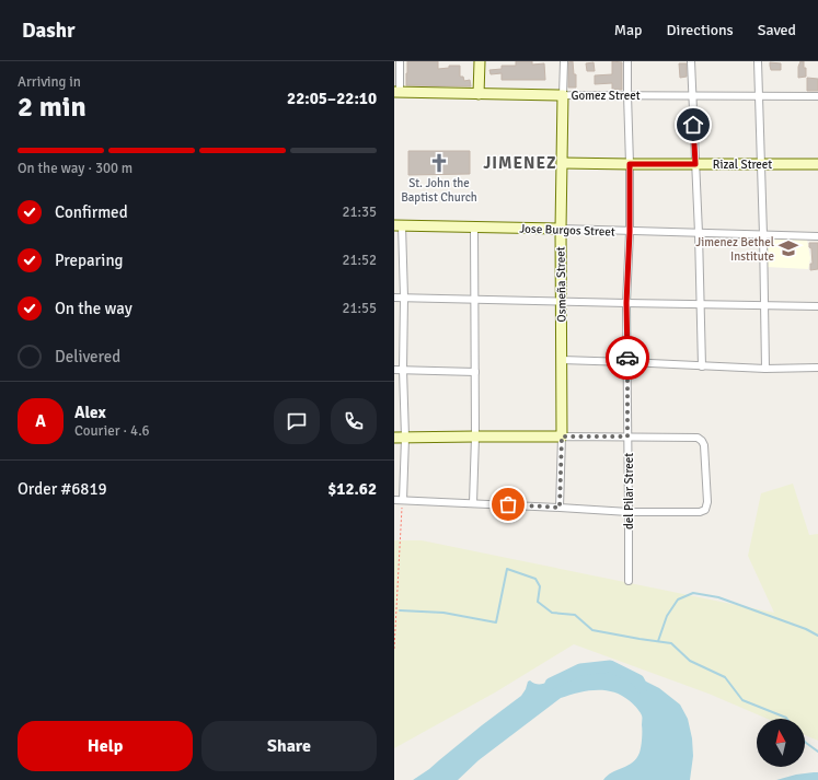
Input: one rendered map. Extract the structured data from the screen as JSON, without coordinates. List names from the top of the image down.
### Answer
{
  "streets": {
    "street": [
      "Gomez Street",
      "Rizal Street",
      "Jose Burgos Street",
      "Osmeña Street",
      "del Pilar Street"
    ]
  },
  "crossings": [
    ["Gomez Street", "Osmeña Street"],
    ["Gomez Street", "del Pilar Street"],
    ["Rizal Street", "Osmeña Street"],
    ["Rizal Street", "del Pilar Street"],
    ["Jose Burgos Street", "Osmeña Street"],
    ["Jose Burgos Street", "del Pilar Street"]
  ],
  "districts": ["JIMENEZ"],
  "places": {
    "church": ["St. John the Baptist Church"],
    "school or university": ["Jimenez Bethel Institute"]
  },
  "north": "top",
  "page": {
    "header": "Dashr",
    "nav": ["Map", "Directions", "Saved"],
    "heading": ["2 min", "Arriving in", "22:05–22:10"],
    "panel": [
      "Alex",
      "Courier · 4.6",
      "Order #6819",
      "$12.62"
    ],
    "bar": "On the way · 300 m",
    "list": [
      ["Confirmed", "21:35"],
      ["Preparing", "21:52"],
      ["On the way", "21:55"],
      "Delivered"
    ],
    "round": "A",
    "buttons": ["Help", "Share"]
  }
}
